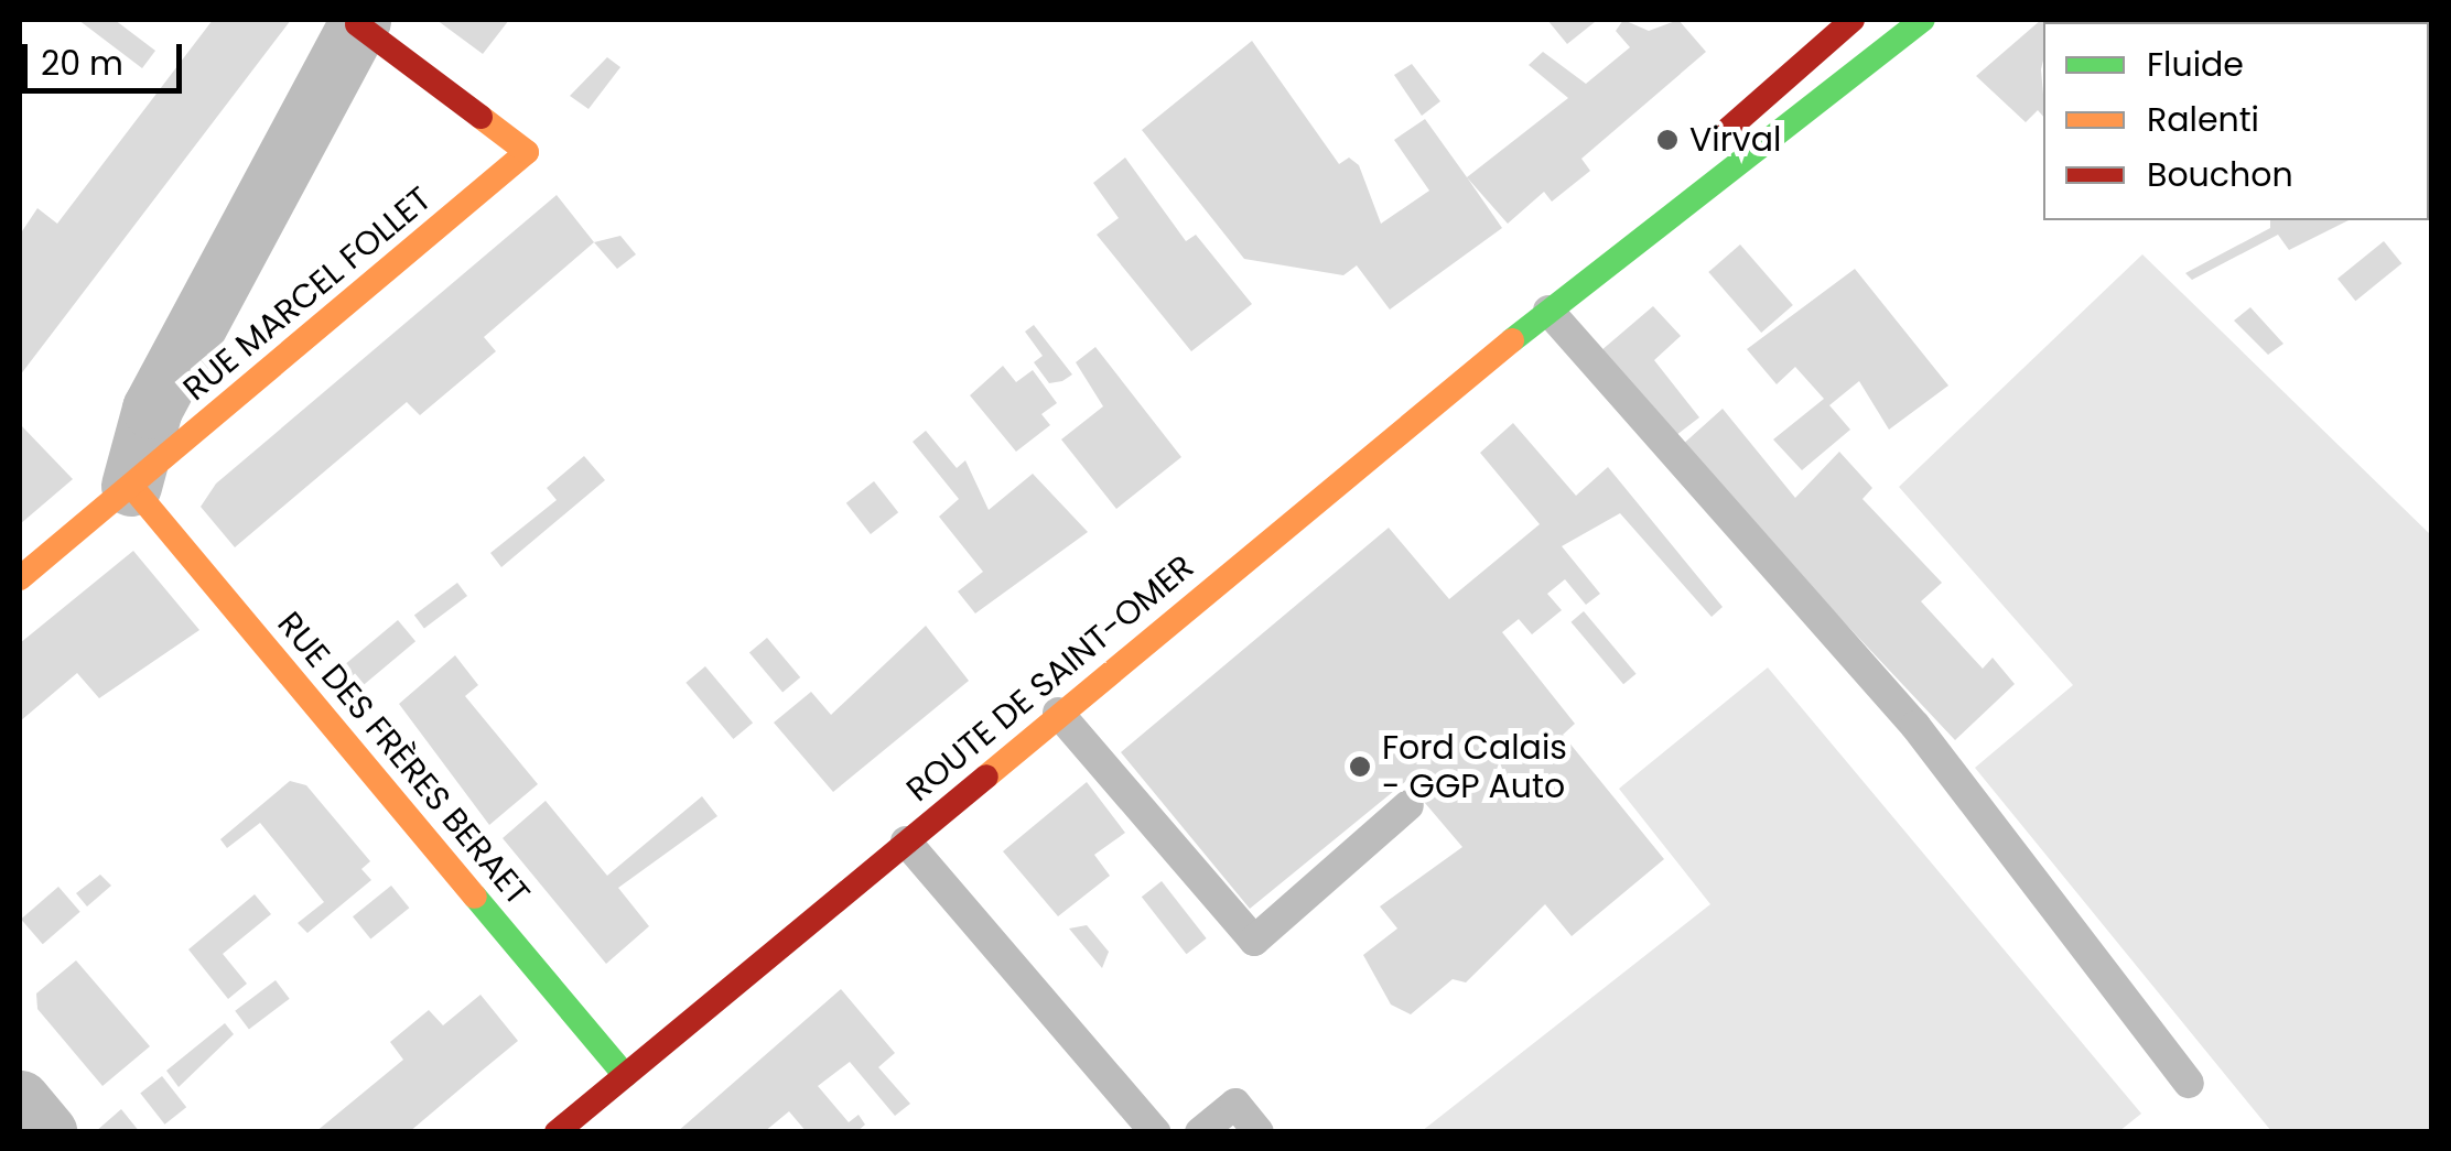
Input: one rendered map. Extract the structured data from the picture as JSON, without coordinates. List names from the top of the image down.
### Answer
{
  "streets": {
    "main road": ["RUE MARCEL FOLLET", "ROUTE DE SAINT-OMER", "RUE DES FRÈRES BERAET"]
  },
  "crossings": [
    ["RUE MARCEL FOLLET", "RUE DES FRÈRES BERAET"],
    ["ROUTE DE SAINT-OMER", "RUE DES FRÈRES BERAET"]
  ],
  "places": ["Virval", "Ford Calais - GGP Auto"],
  "legend": ["Fluide", "Ralenti", "Bouchon"],
  "scale_bar": "20 m"
}
